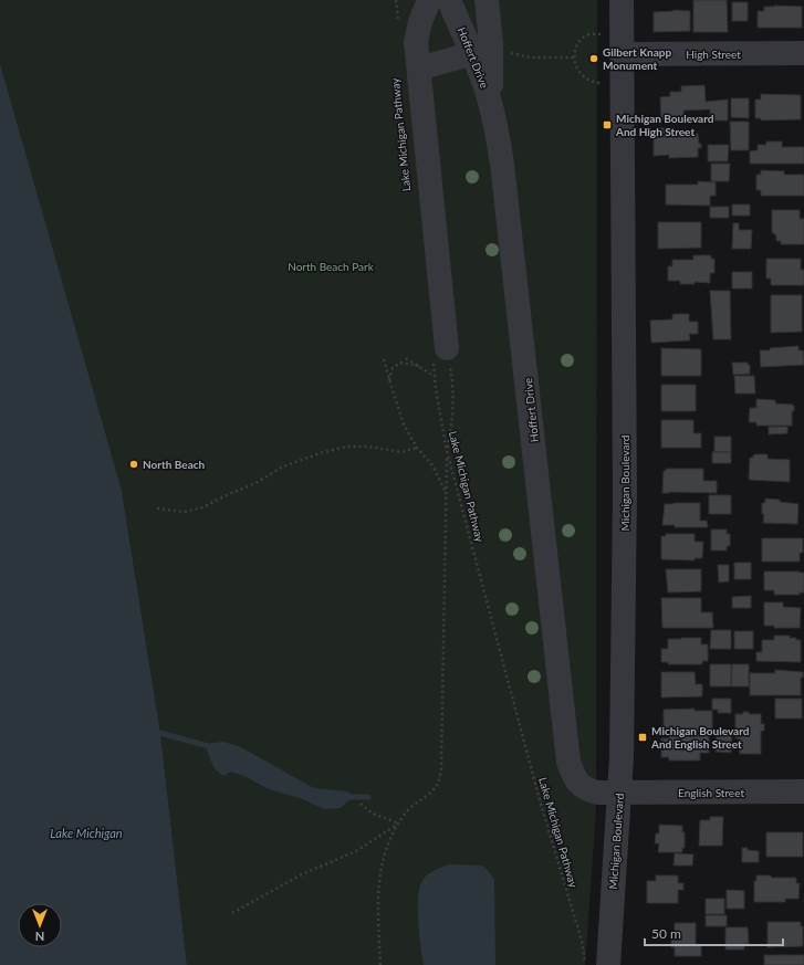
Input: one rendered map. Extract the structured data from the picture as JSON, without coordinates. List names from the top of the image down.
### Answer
{
  "streets": {
    "street": [
      "High Street",
      "Hoffert Drive",
      "Michigan Boulevard",
      "English Street"
    ],
    "path": ["Lake Michigan Pathway"]
  },
  "crossings": [
    ["High Street", "Michigan Boulevard"],
    ["Hoffert Drive", "Michigan Boulevard"],
    ["Hoffert Drive", "English Street"],
    ["Michigan Boulevard", "English Street"]
  ],
  "water": ["Lake Michigan"],
  "parks": ["North Beach Park"],
  "places": {
    "other": ["Gilbert Knapp Monument", "North Beach"],
    "transit": ["Michigan Boulevard And High Street", "Michigan Boulevard And English Street"]
  },
  "scale_bar": "50 m",
  "north": "bottom"
}
